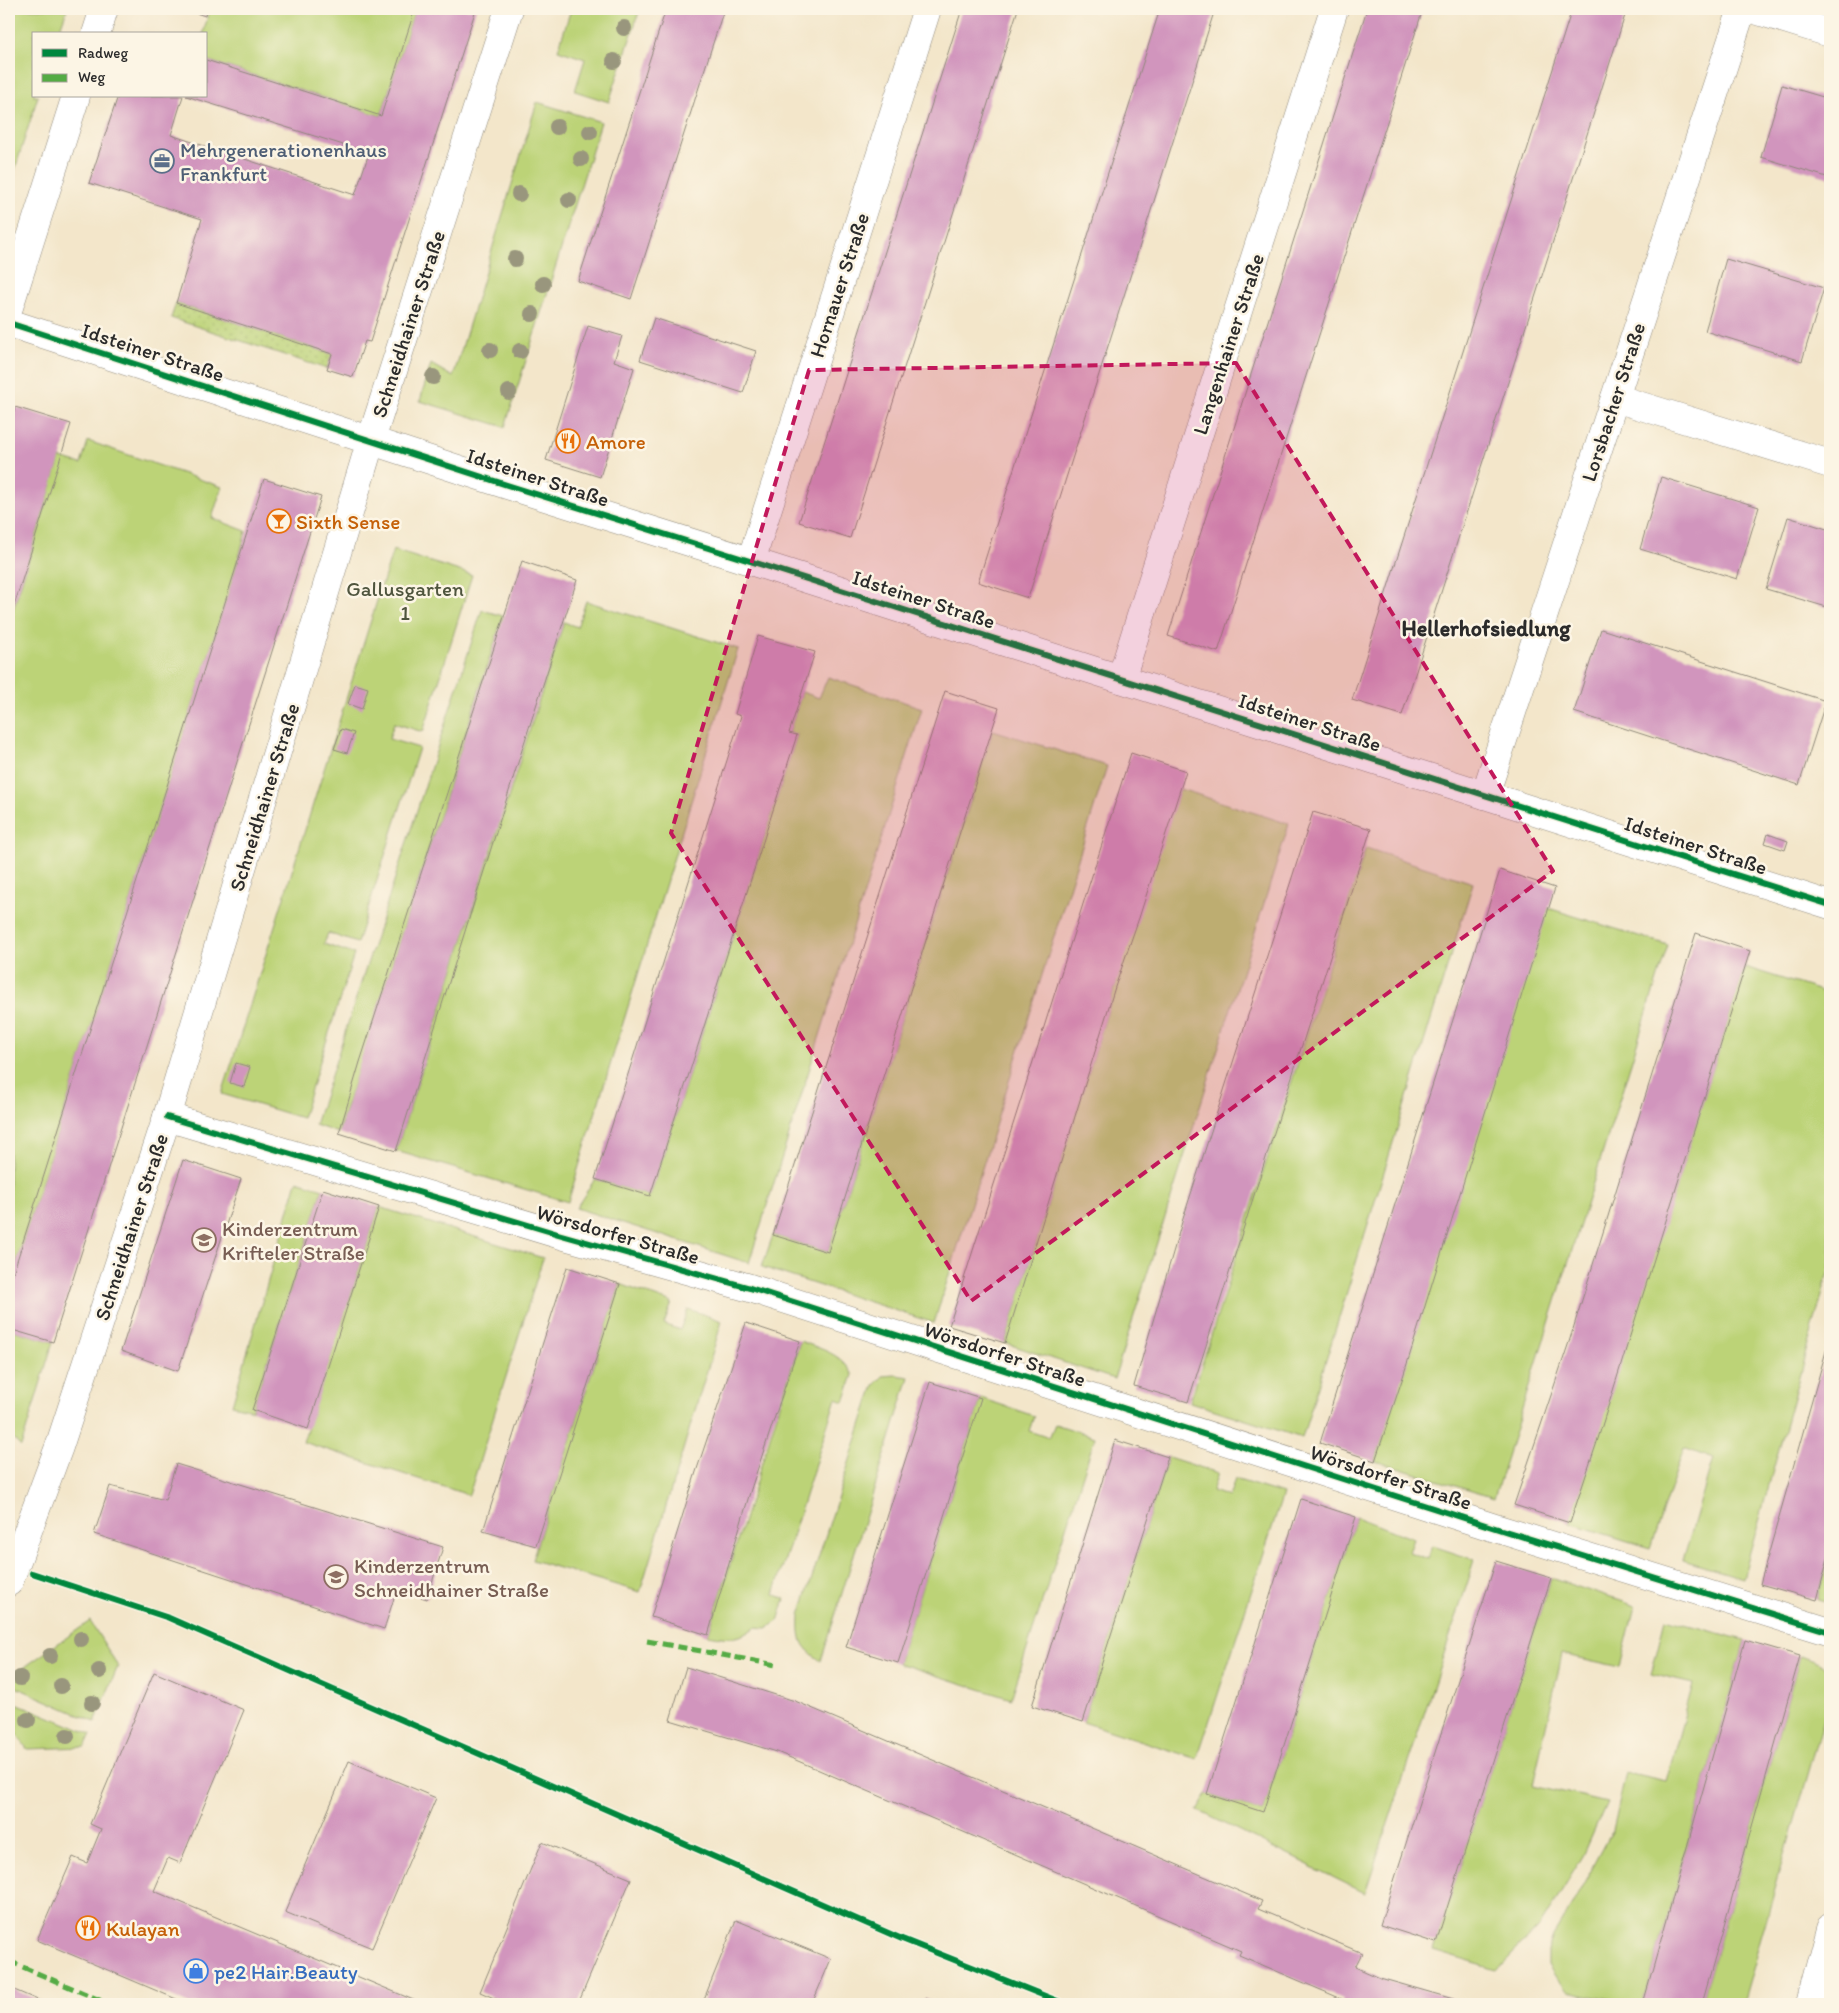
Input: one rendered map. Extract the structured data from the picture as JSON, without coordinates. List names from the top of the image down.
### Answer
{
  "streets": {
    "street": [
      "Hornauer Straße",
      "Schneidhainer Straße",
      "Langenhainer Straße",
      "Idsteiner Straße",
      "Lorsbacher Straße",
      "Wörsdorfer Straße"
    ]
  },
  "crossings": [
    ["Hornauer Straße", "Idsteiner Straße"],
    ["Schneidhainer Straße", "Idsteiner Straße"],
    ["Schneidhainer Straße", "Wörsdorfer Straße"],
    ["Langenhainer Straße", "Idsteiner Straße"],
    ["Idsteiner Straße", "Lorsbacher Straße"]
  ],
  "districts": ["Hellerhofsiedlung"],
  "parks": ["Gallusgarten 1"],
  "places": {
    "office": ["Mehrgenerationenhaus Frankfurt"],
    "restaurant": ["Amore", "Kulayan"],
    "bar": ["Sixth Sense"],
    "school or university": ["Kinderzentrum Krifteler Straße", "Kinderzentrum Schneidhainer Straße"],
    "shop": ["pe2 Hair.Beauty"]
  },
  "legend": ["Radweg", "Weg"]
}
